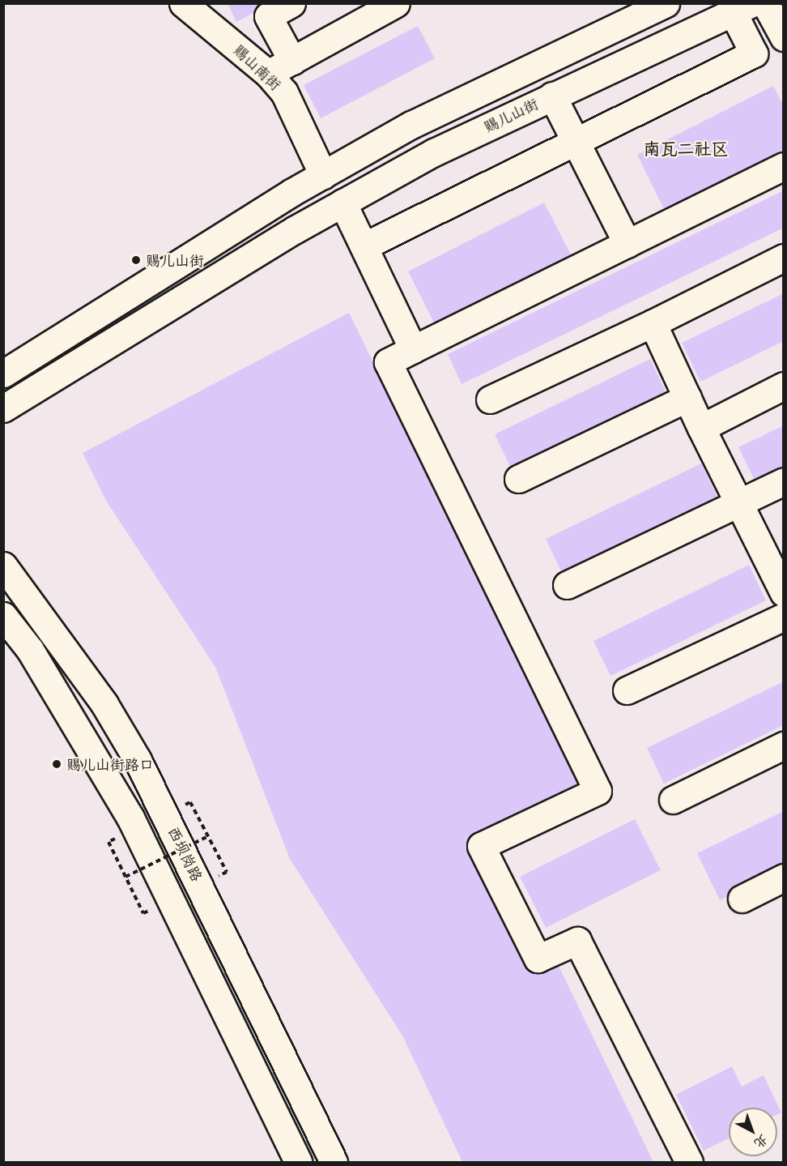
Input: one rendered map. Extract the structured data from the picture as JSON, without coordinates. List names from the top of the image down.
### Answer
{
  "streets": {
    "main road": ["赐山南街", "赐儿山街", "西坝岗路"]
  },
  "districts": ["南瓦二社区"],
  "places": ["赐儿山街", "赐儿山街路口"],
  "north": "bottom right"
}
